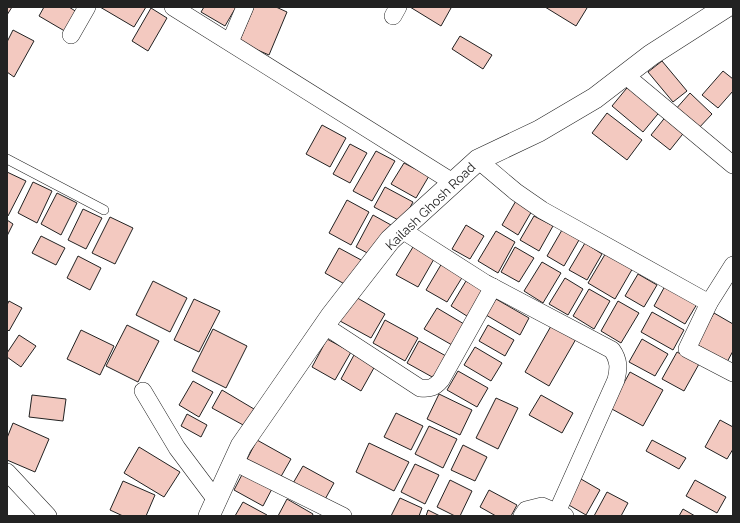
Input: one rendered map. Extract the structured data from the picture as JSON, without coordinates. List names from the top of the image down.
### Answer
{
  "streets": {
    "street": ["Kailash Ghosh Road"]
  }
}
